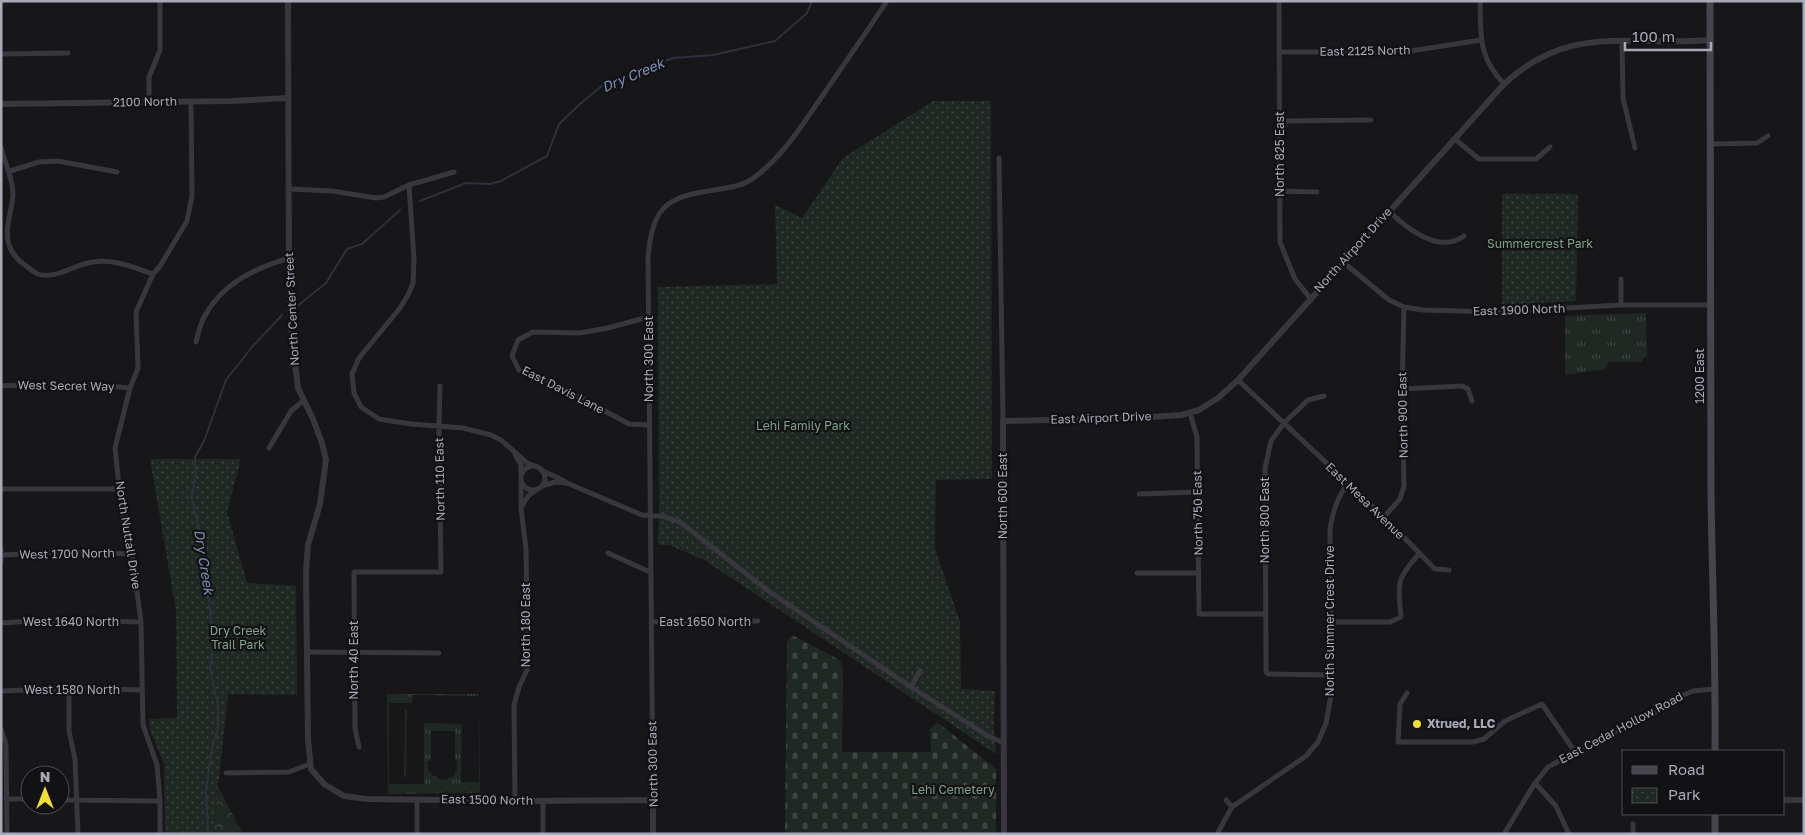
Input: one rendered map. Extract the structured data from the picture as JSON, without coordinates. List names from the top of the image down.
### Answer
{
  "streets": {
    "main road": ["1200 East"],
    "street": [
      "East 2125 North",
      "2100 North",
      "North 825 East",
      "North Airport Drive",
      "North Center Street",
      "East 1900 North",
      "North 300 East",
      "West Secret Way",
      "East Davis Lane",
      "North 900 East",
      "East Airport Drive",
      "North 110 East",
      "North 600 East",
      "East Mesa Avenue",
      "North 750 East",
      "North 800 East",
      "North Nuttall Drive",
      "West 1700 North",
      "North Summer Crest Drive",
      "West 1640 North",
      "East 1650 North",
      "North 180 East",
      "North 40 East",
      "West 1580 North",
      "East Cedar Hollow Road",
      "East 1500 North"
    ]
  },
  "crossings": [
    ["East 2125 North", "North 825 East"],
    ["2100 North", "North Center Street"],
    ["2100 North", "North Nuttall Drive"],
    ["North 825 East", "North Airport Drive"],
    ["North Airport Drive", "East 1900 North"],
    ["North Airport Drive", "East Airport Drive"],
    ["North Airport Drive", "East Mesa Avenue"],
    ["North Center Street", "East 1500 North"],
    ["East 1900 North", "1200 East"],
    ["East 1900 North", "North 900 East"],
    ["North 300 East", "East Davis Lane"],
    ["North 300 East", "East 1650 North"],
    ["North 300 East", "East 1500 North"],
    ["1200 East", "East Cedar Hollow Road"],
    ["West Secret Way", "North Nuttall Drive"],
    ["North 900 East", "East Mesa Avenue"],
    ["East Airport Drive", "North 600 East"],
    ["East Airport Drive", "North 750 East"],
    ["North 110 East", "North 40 East"],
    ["East Mesa Avenue", "North 800 East"],
    ["East Mesa Avenue", "North Summer Crest Drive"],
    ["North 750 East", "North 800 East"],
    ["North 800 East", "North Summer Crest Drive"],
    ["North Nuttall Drive", "West 1700 North"],
    ["North Nuttall Drive", "West 1640 North"],
    ["North Nuttall Drive", "West 1580 North"],
    ["North 180 East", "East 1500 North"]
  ],
  "water": ["Dry Creek"],
  "parks": [
    "Summercrest Park",
    "Lehi Family Park",
    "Dry Creek Trail Park",
    "Lehi Cemetery"
  ],
  "places": ["Xtrued, LLC"],
  "legend": ["Road", "Park"],
  "scale_bar": "100 m",
  "north": "top"
}
